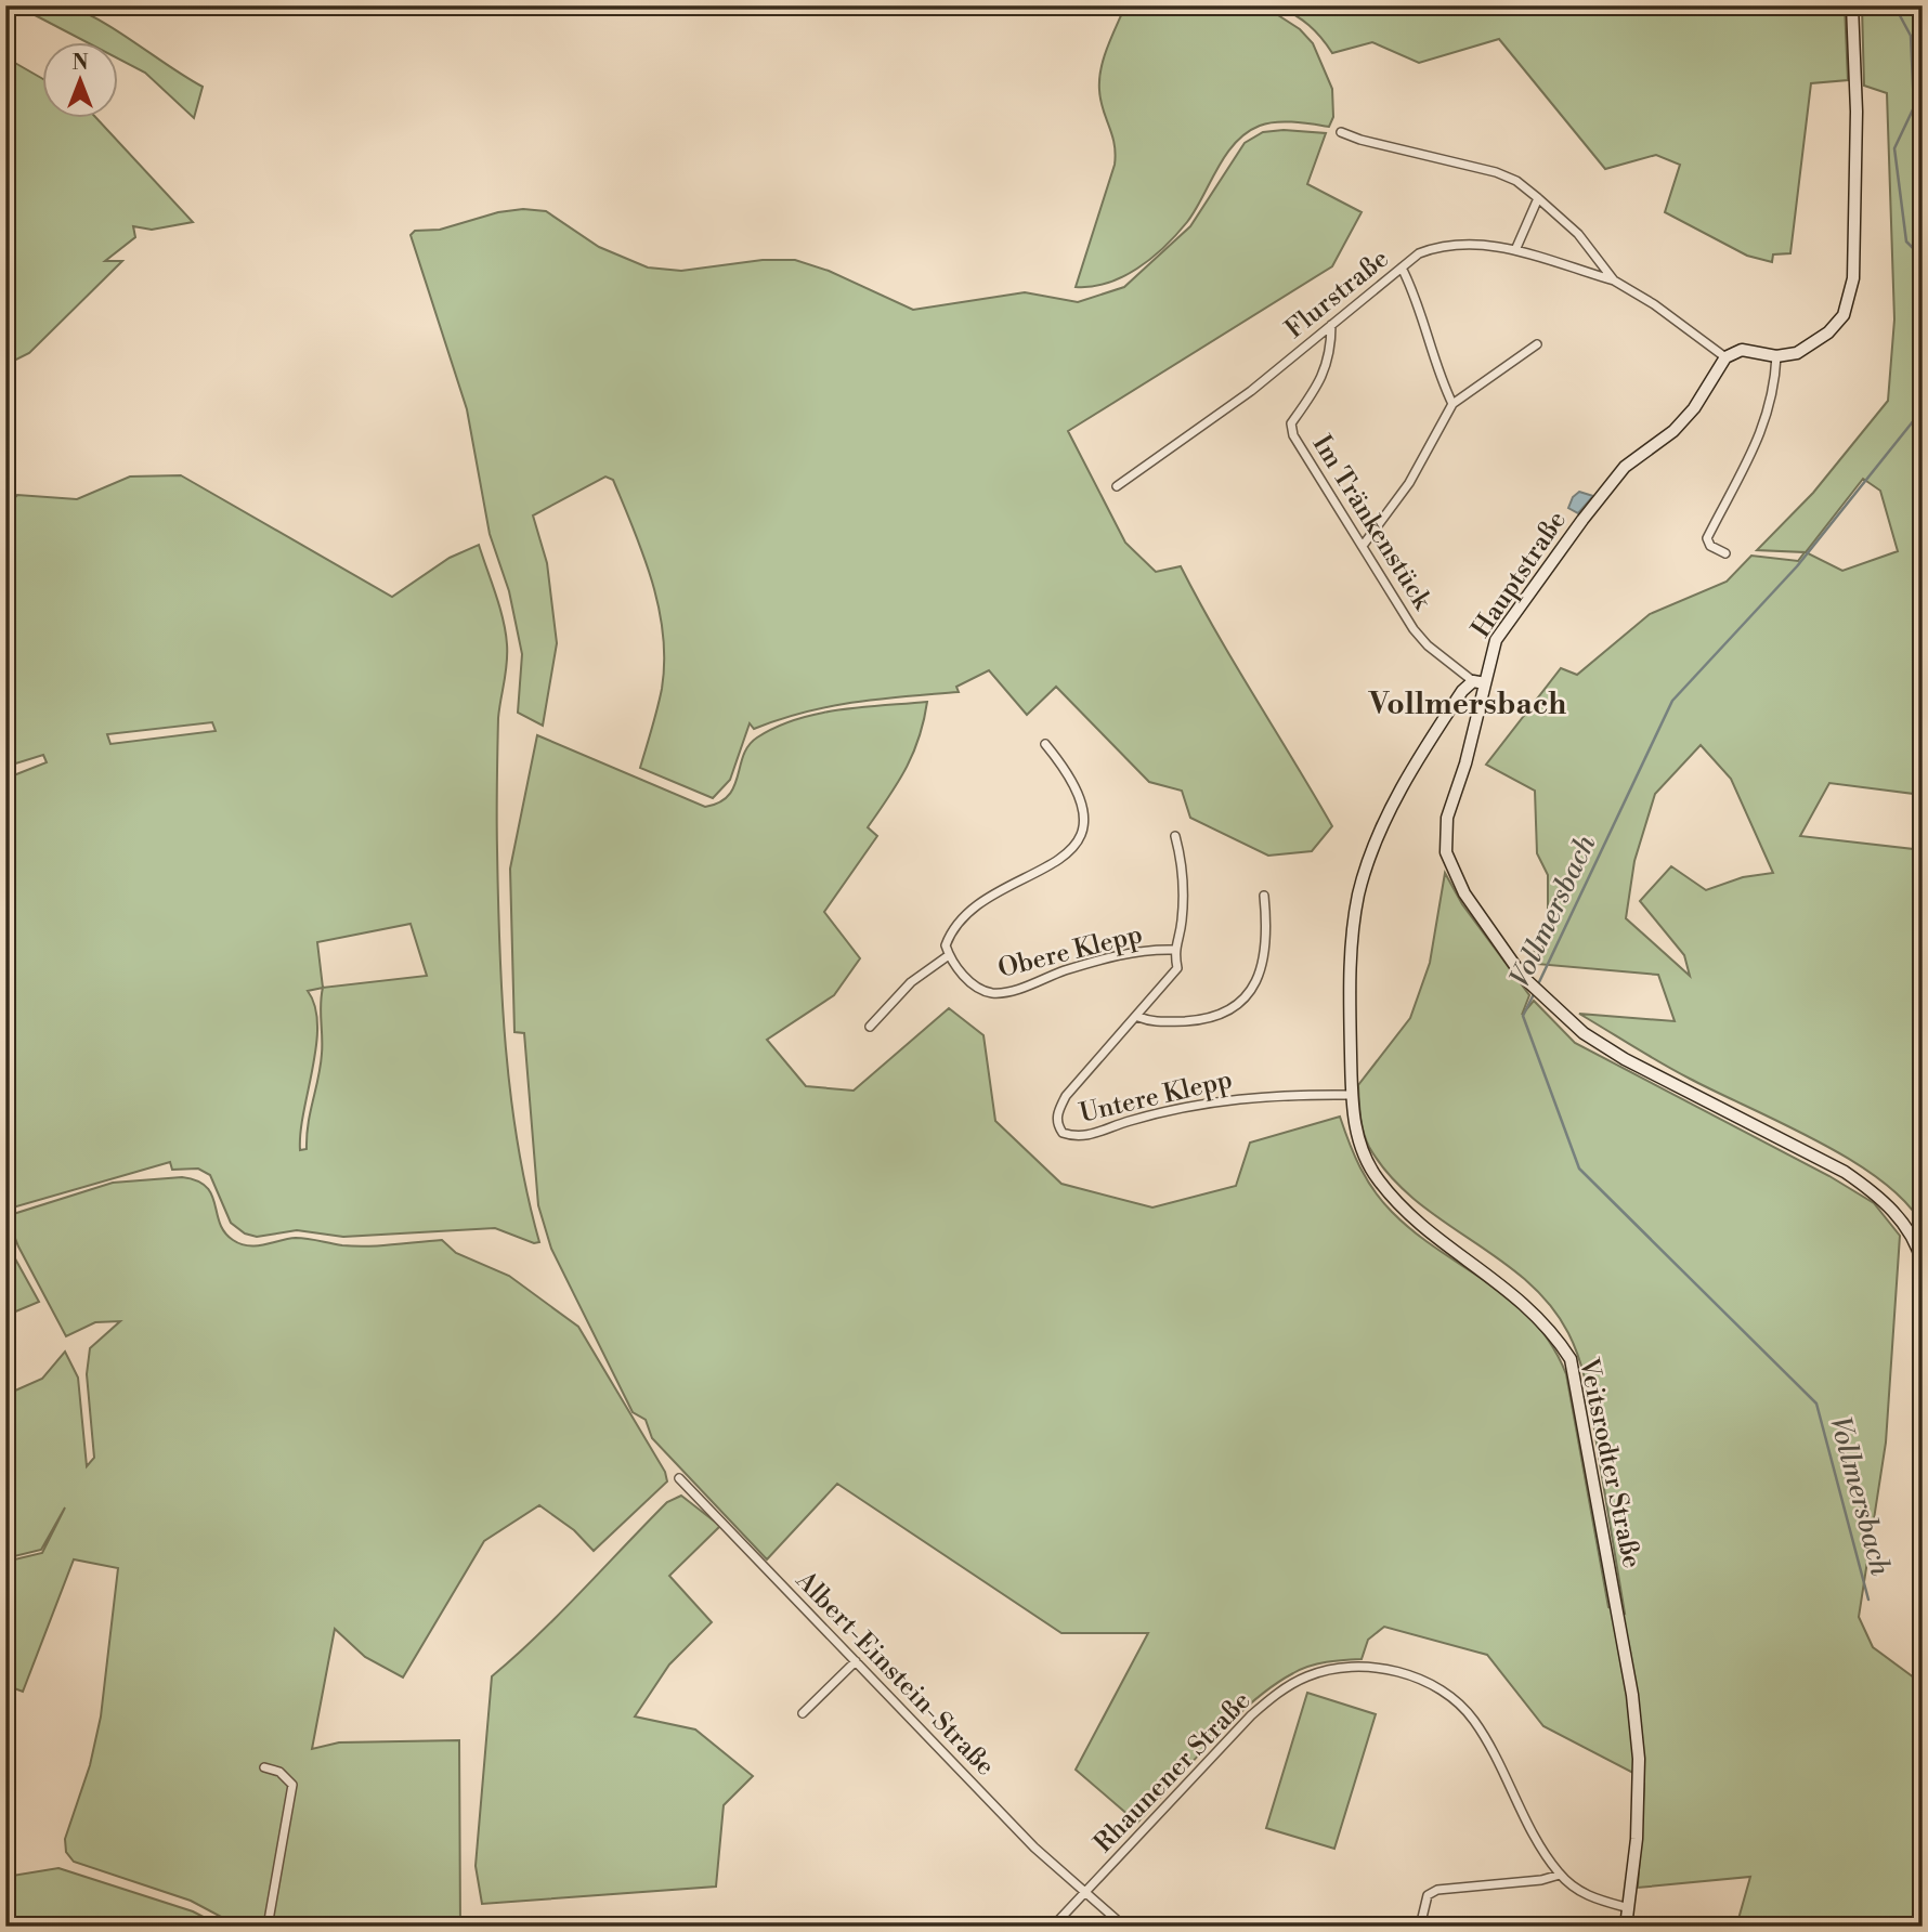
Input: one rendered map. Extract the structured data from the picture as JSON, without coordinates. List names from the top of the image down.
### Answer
{
  "streets": {
    "main road": ["Hauptstraße", "Veitsrodter Straße"],
    "street": [
      "Flurstraße",
      "Im Tränkenstück",
      "Obere Klepp",
      "Untere Klepp",
      "Albert-Einstein-Straße",
      "Rhaunener Straße"
    ]
  },
  "crossings": [
    ["Flurstraße", "Im Tränkenstück"],
    ["Im Tränkenstück", "Hauptstraße"],
    ["Hauptstraße", "Untere Klepp"],
    ["Hauptstraße", "Veitsrodter Straße"],
    ["Obere Klepp", "Untere Klepp"],
    ["Untere Klepp", "Veitsrodter Straße"],
    ["Veitsrodter Straße", "Rhaunener Straße"],
    ["Albert-Einstein-Straße", "Rhaunener Straße"]
  ],
  "districts": ["Vollmersbach"],
  "water": ["Vollmersbach"],
  "north": "top"
}
